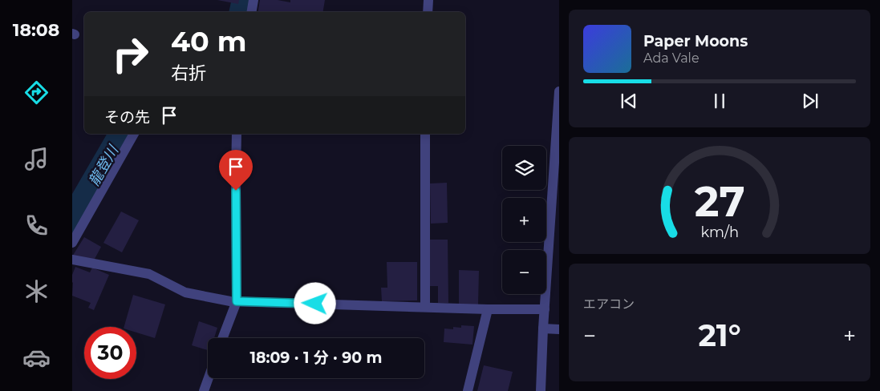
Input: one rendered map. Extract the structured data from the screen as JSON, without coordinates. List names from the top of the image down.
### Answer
{
  "water": ["龍登川"],
  "page": {
    "tabs": "18:08",
    "turn": ["40 m", "右折"],
    "song": ["Paper Moons", "Ada Vale"],
    "then": "その先",
    "map_buttons": ["+", "−"],
    "tile": "エアコン",
    "heat": ["−", "21°", "+"],
    "limit": "30",
    "trip": "18:09 · 1 分 · 90 m",
    "gauge": ["27", "km/h"]
  }
}
